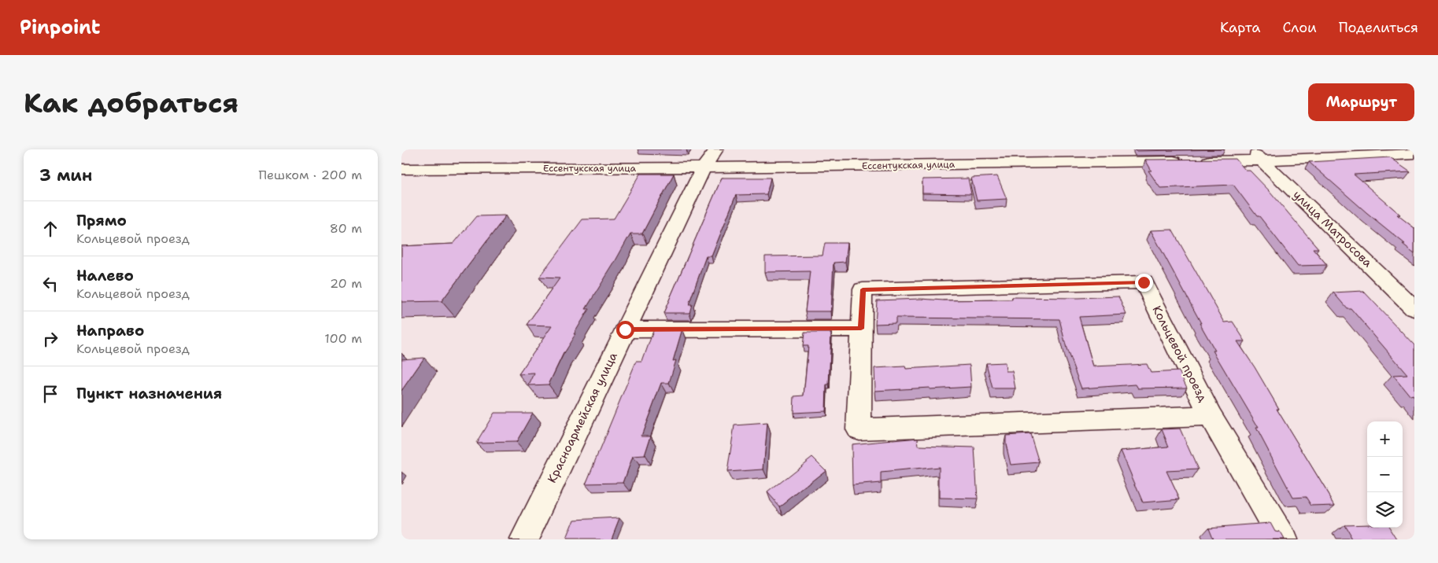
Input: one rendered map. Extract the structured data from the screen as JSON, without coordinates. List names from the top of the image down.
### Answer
{
  "streets": {
    "street": [
      "Ессентукская улица",
      "улица Матросова",
      "Кольцевой проезд",
      "Красноармейская улица"
    ]
  },
  "crossings": [
    ["Ессентукская улица", "улица Матросова"],
    ["Ессентукская улица", "Красноармейская улица"]
  ],
  "page": {
    "header": "Pinpoint",
    "nav": ["Карта", "Слои", "Поделиться"],
    "buttons": "Маршрут",
    "title": "Как добраться",
    "heading": ["3 мин", "Пешком · 200 m"],
    "list": [
      ["Прямо", "Кольцевой проезд", "80 m"],
      ["Налево", "Кольцевой проезд", "20 m"],
      ["Направо", "Кольцевой проезд", "100 m"],
      "Пункт назначения"
    ],
    "map_buttons": ["+", "−"]
  }
}
